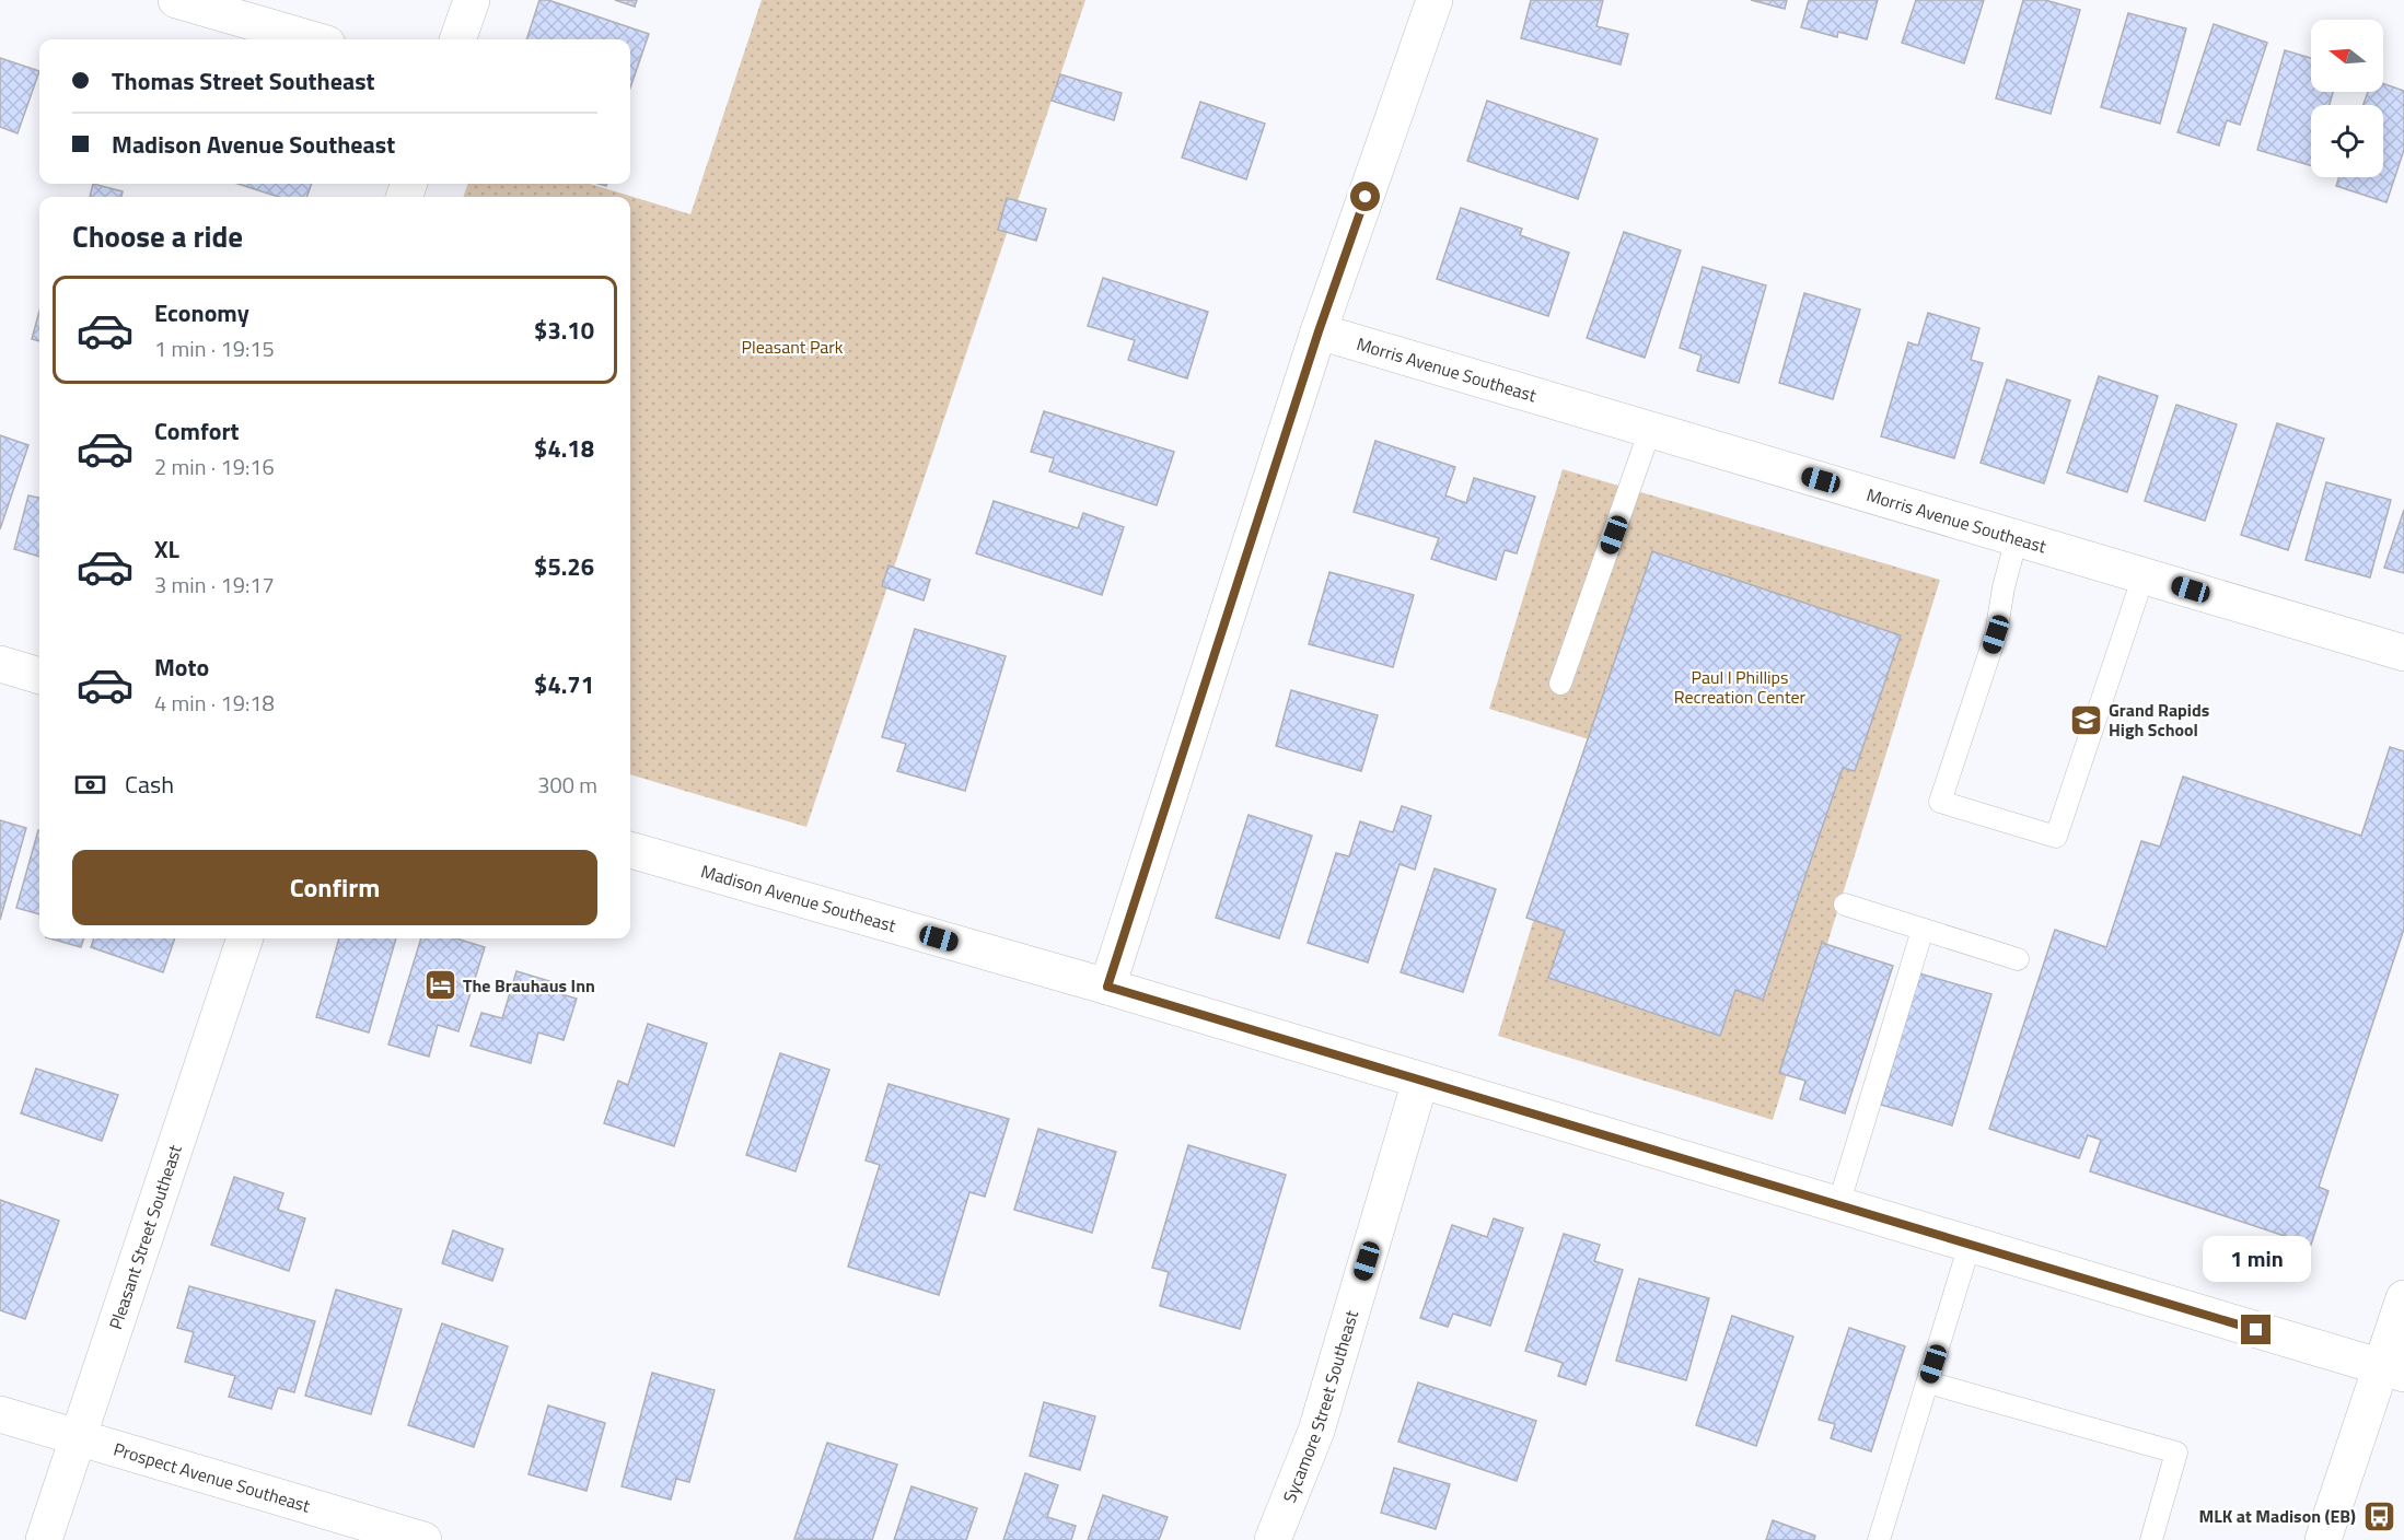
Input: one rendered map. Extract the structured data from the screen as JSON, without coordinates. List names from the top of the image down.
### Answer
{
  "streets": {
    "street": [
      "Morris Avenue Southeast",
      "Madison Avenue Southeast",
      "Pleasant Street Southeast",
      "Sycamore Street Southeast",
      "Prospect Avenue Southeast"
    ]
  },
  "crossings": [
    ["Madison Avenue Southeast", "Sycamore Street Southeast"],
    ["Pleasant Street Southeast", "Prospect Avenue Southeast"]
  ],
  "parks": ["Pleasant Park", "Paul I Phillips Recreation Center"],
  "places": {
    "school or university": ["Grand Rapids High School"],
    "hotel": ["The Brauhaus Inn"],
    "bus stop": ["MLK at Madison (EB)"]
  },
  "north": "left",
  "page": {
    "banner": ["Thomas Street Southeast", "Madison Avenue Southeast"],
    "heading": "Choose a ride",
    "list": [
      {
        "name": "Economy",
        "note": "1 min · 19:15",
        "value": "$3.10"
      },
      {
        "name": "Comfort",
        "note": "2 min · 19:16",
        "value": "$4.18"
      },
      {
        "name": "XL",
        "note": "3 min · 19:17",
        "value": "$5.26"
      },
      {
        "name": "Moto",
        "note": "4 min · 19:18",
        "value": "$4.71"
      }
    ],
    "pay": ["Cash", "300 m"],
    "buttons": "Confirm",
    "bubble": "1 min"
  }
}
